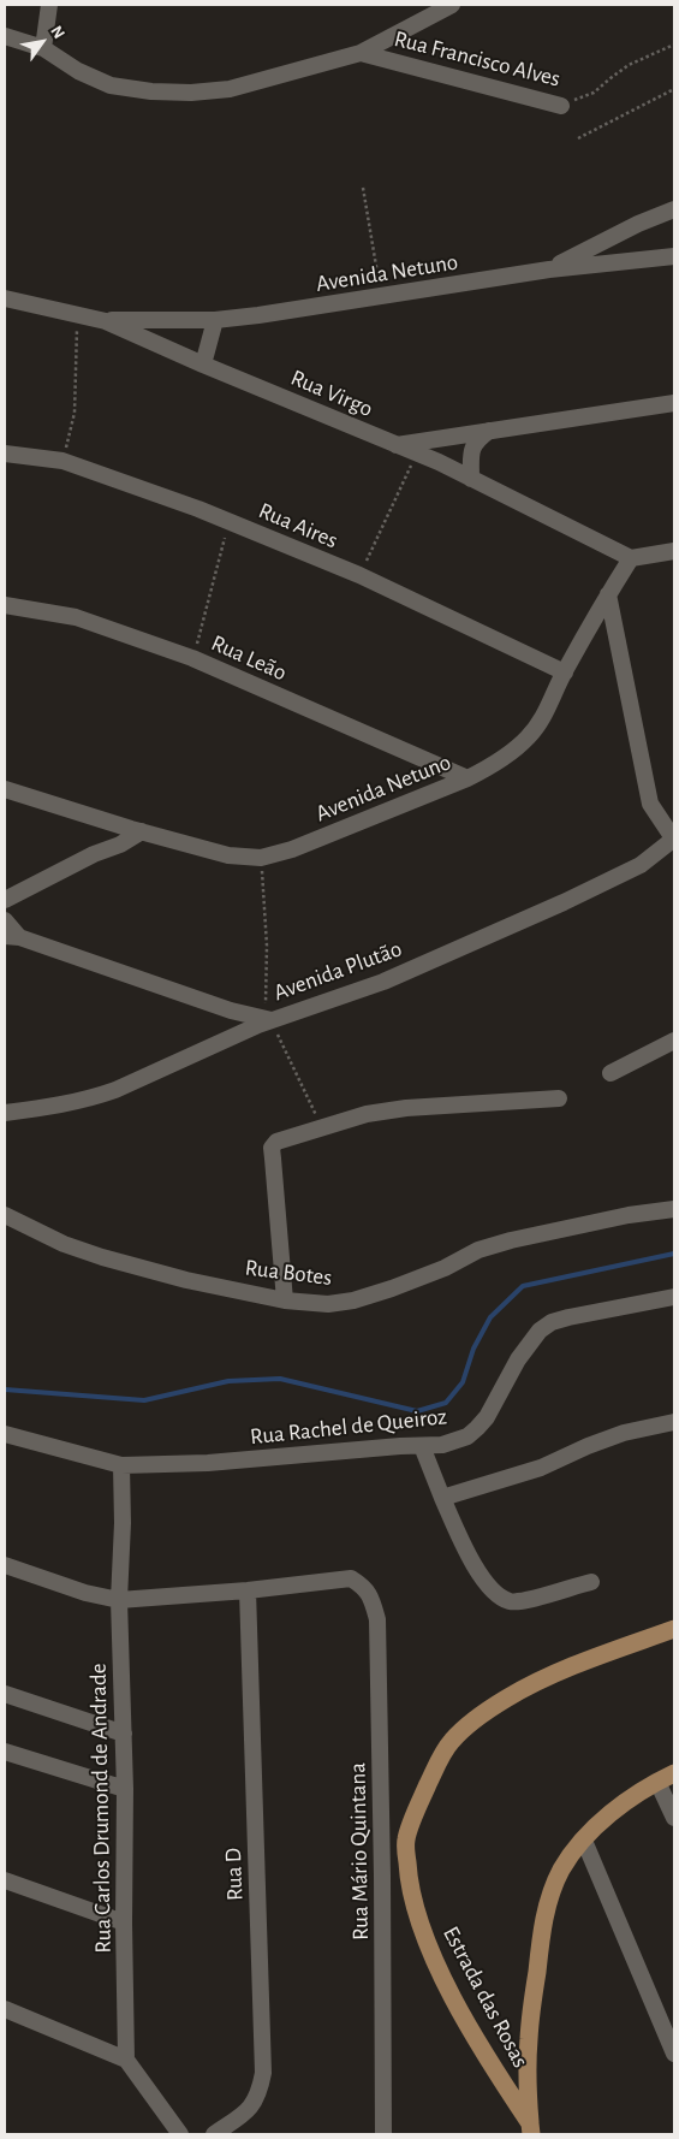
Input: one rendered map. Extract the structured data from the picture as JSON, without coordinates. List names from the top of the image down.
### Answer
{
  "streets": {
    "main road": ["Estrada das Rosas"],
    "street": [
      "Rua Francisco Alves",
      "Avenida Netuno",
      "Rua Virgo",
      "Rua Aires",
      "Rua Leão",
      "Avenida Plutão",
      "Rua Botes",
      "Rua Rachel de Queiroz",
      "Rua Carlos Drumond de Andrade",
      "Rua Mário Quintana",
      "Rua D"
    ]
  },
  "crossings": [
    ["Avenida Netuno", "Rua Virgo"],
    ["Avenida Netuno", "Rua Aires"],
    ["Avenida Netuno", "Rua Leão"],
    ["Rua Rachel de Queiroz", "Rua Carlos Drumond de Andrade"],
    ["Rua Mário Quintana", "Rua D"]
  ],
  "north": "top right"
}
